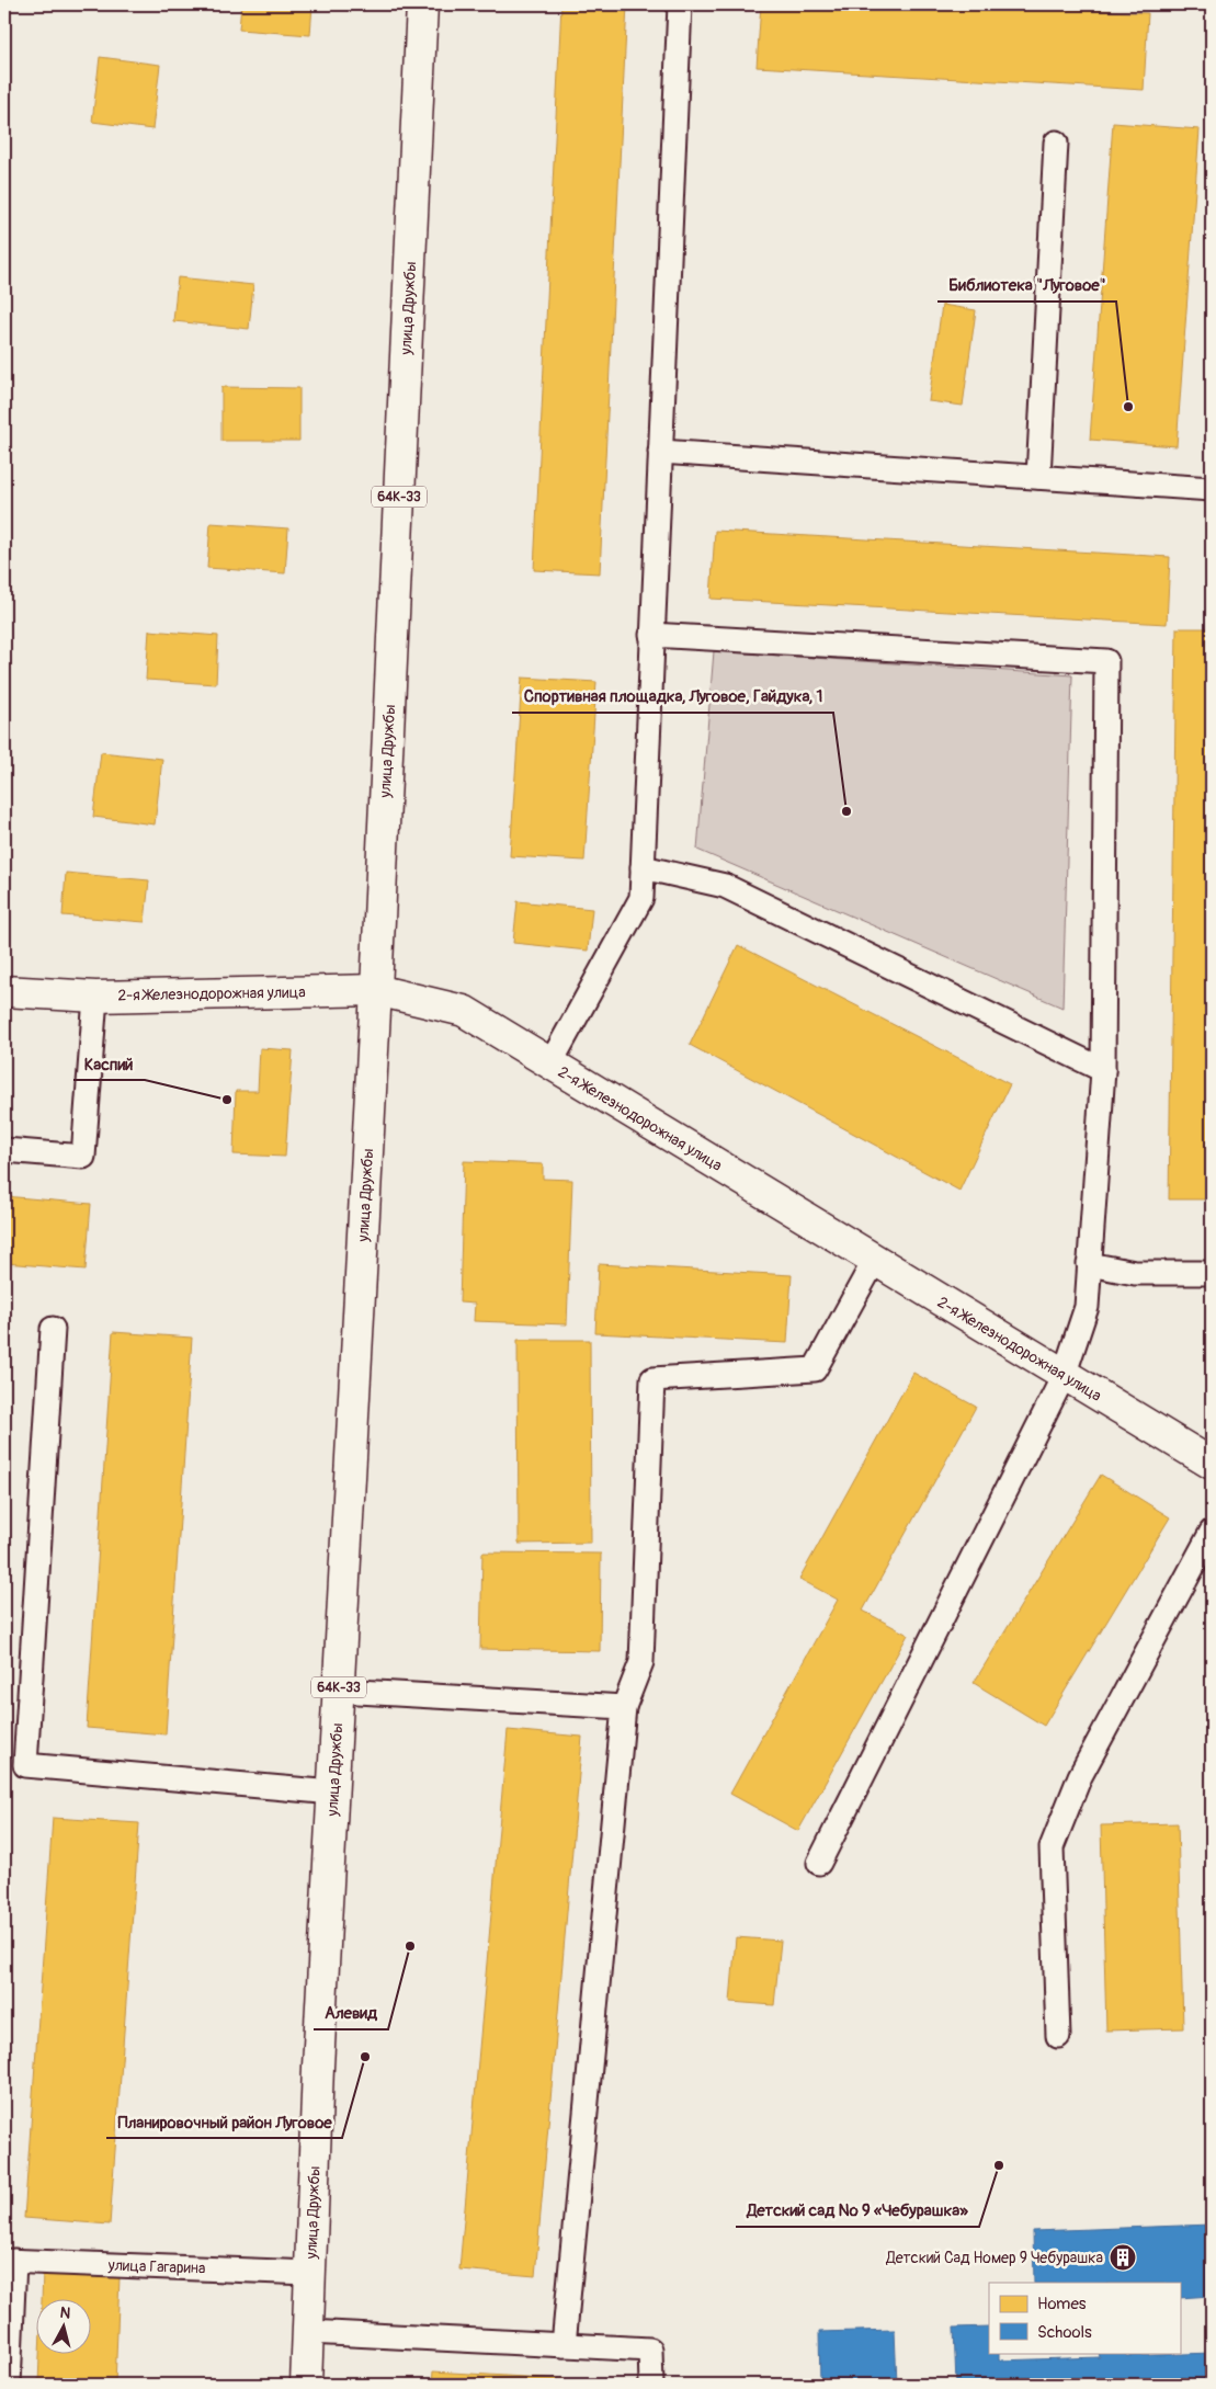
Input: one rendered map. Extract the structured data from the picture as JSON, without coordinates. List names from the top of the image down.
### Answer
{
  "streets": {
    "main road": ["улица Дружбы", "64К-33", "2-я Железнодорожная улица"],
    "lane": ["улица Гагарина"]
  },
  "crossings": [
    ["улица Дружбы", "2-я Железнодорожная улица"],
    ["улица Дружбы", "улица Гагарина"]
  ],
  "places": {
    "other": [
      "Библиотека \"Луговое\"",
      "Спортивная площадка, Луговое, Гайдука, 1",
      "Каспий",
      "Алевид",
      "Планировочный район Луговое",
      "Детский сад № 9 «Чебурашка»"
    ],
    "building": ["Детский Сад Номер 9 Чебурашка"]
  },
  "legend": ["Homes", "Schools"],
  "north": "top"
}
